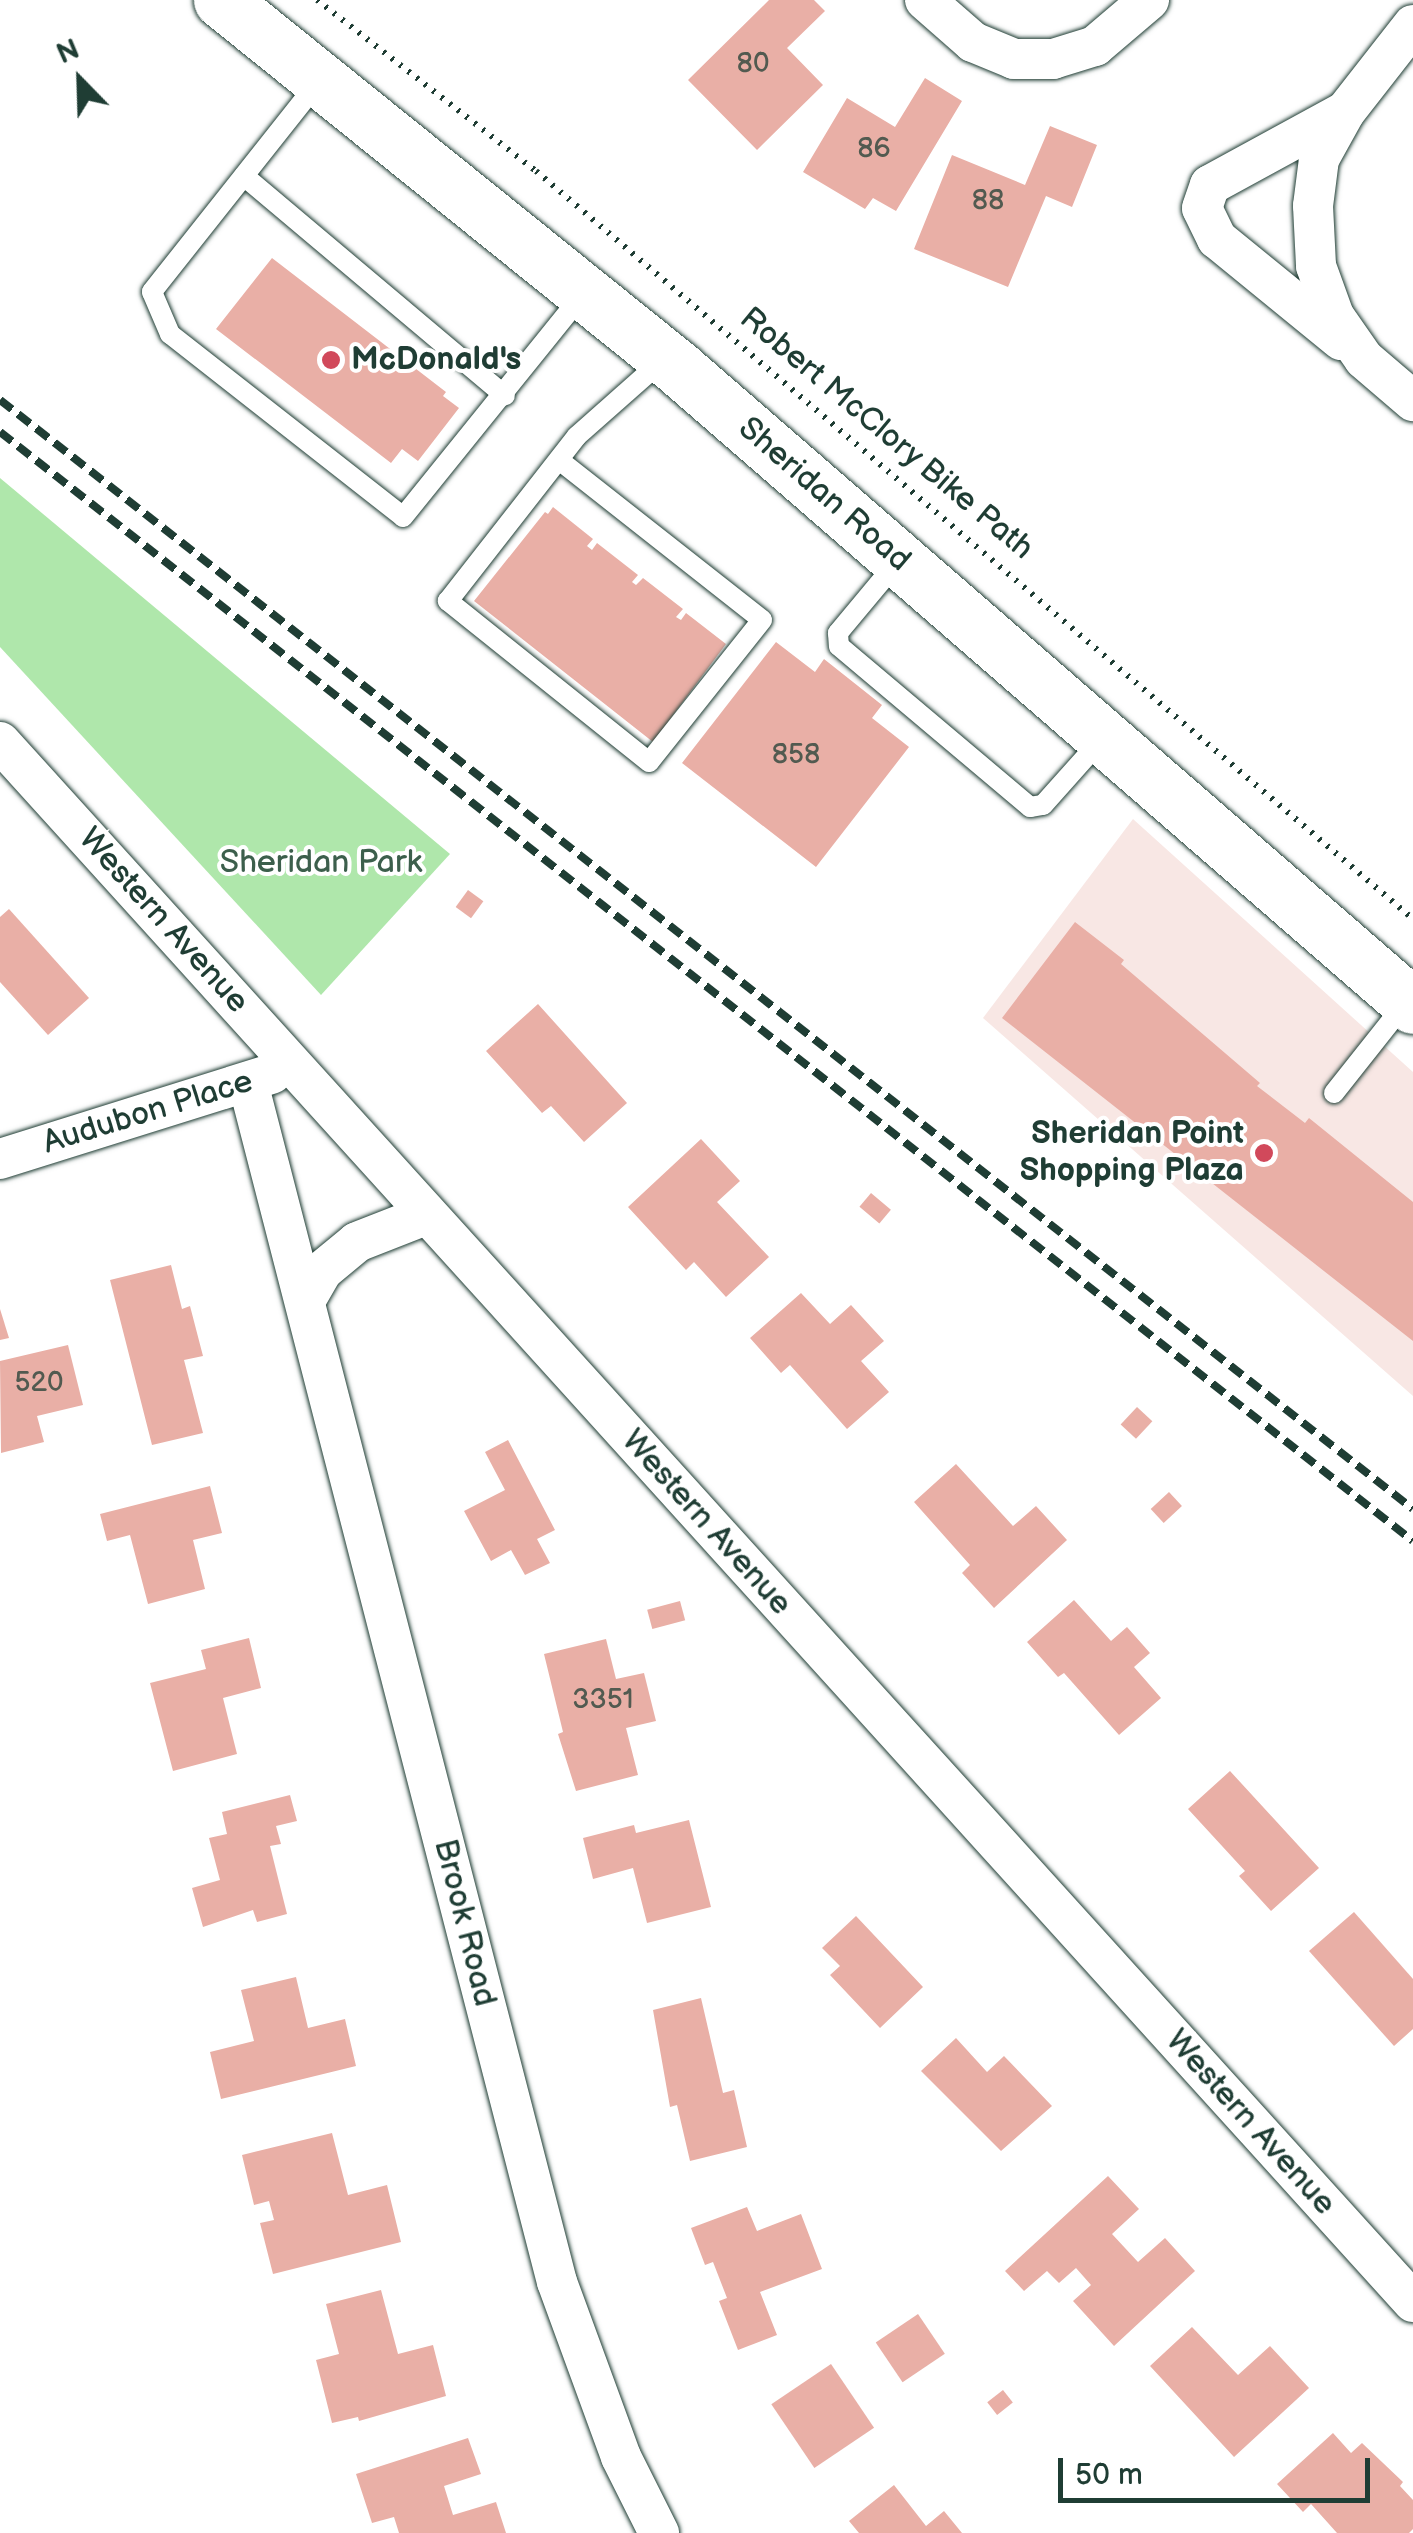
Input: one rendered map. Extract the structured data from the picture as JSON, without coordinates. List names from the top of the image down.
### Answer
{
  "streets": {
    "main road": ["Sheridan Road"],
    "street": ["Western Avenue", "Audubon Place", "Brook Road"],
    "path": ["Robert McClory Bike Path"]
  },
  "crossings": [
    ["Western Avenue", "Audubon Place"],
    ["Audubon Place", "Brook Road"]
  ],
  "parks": ["Sheridan Park"],
  "places": ["McDonald's", "Sheridan Point Shopping Plaza"],
  "house_numbers": [
    "80",
    "86",
    "88",
    "858",
    "520",
    "3351"
  ],
  "scale_bar": "50 m",
  "north": "top left"
}
